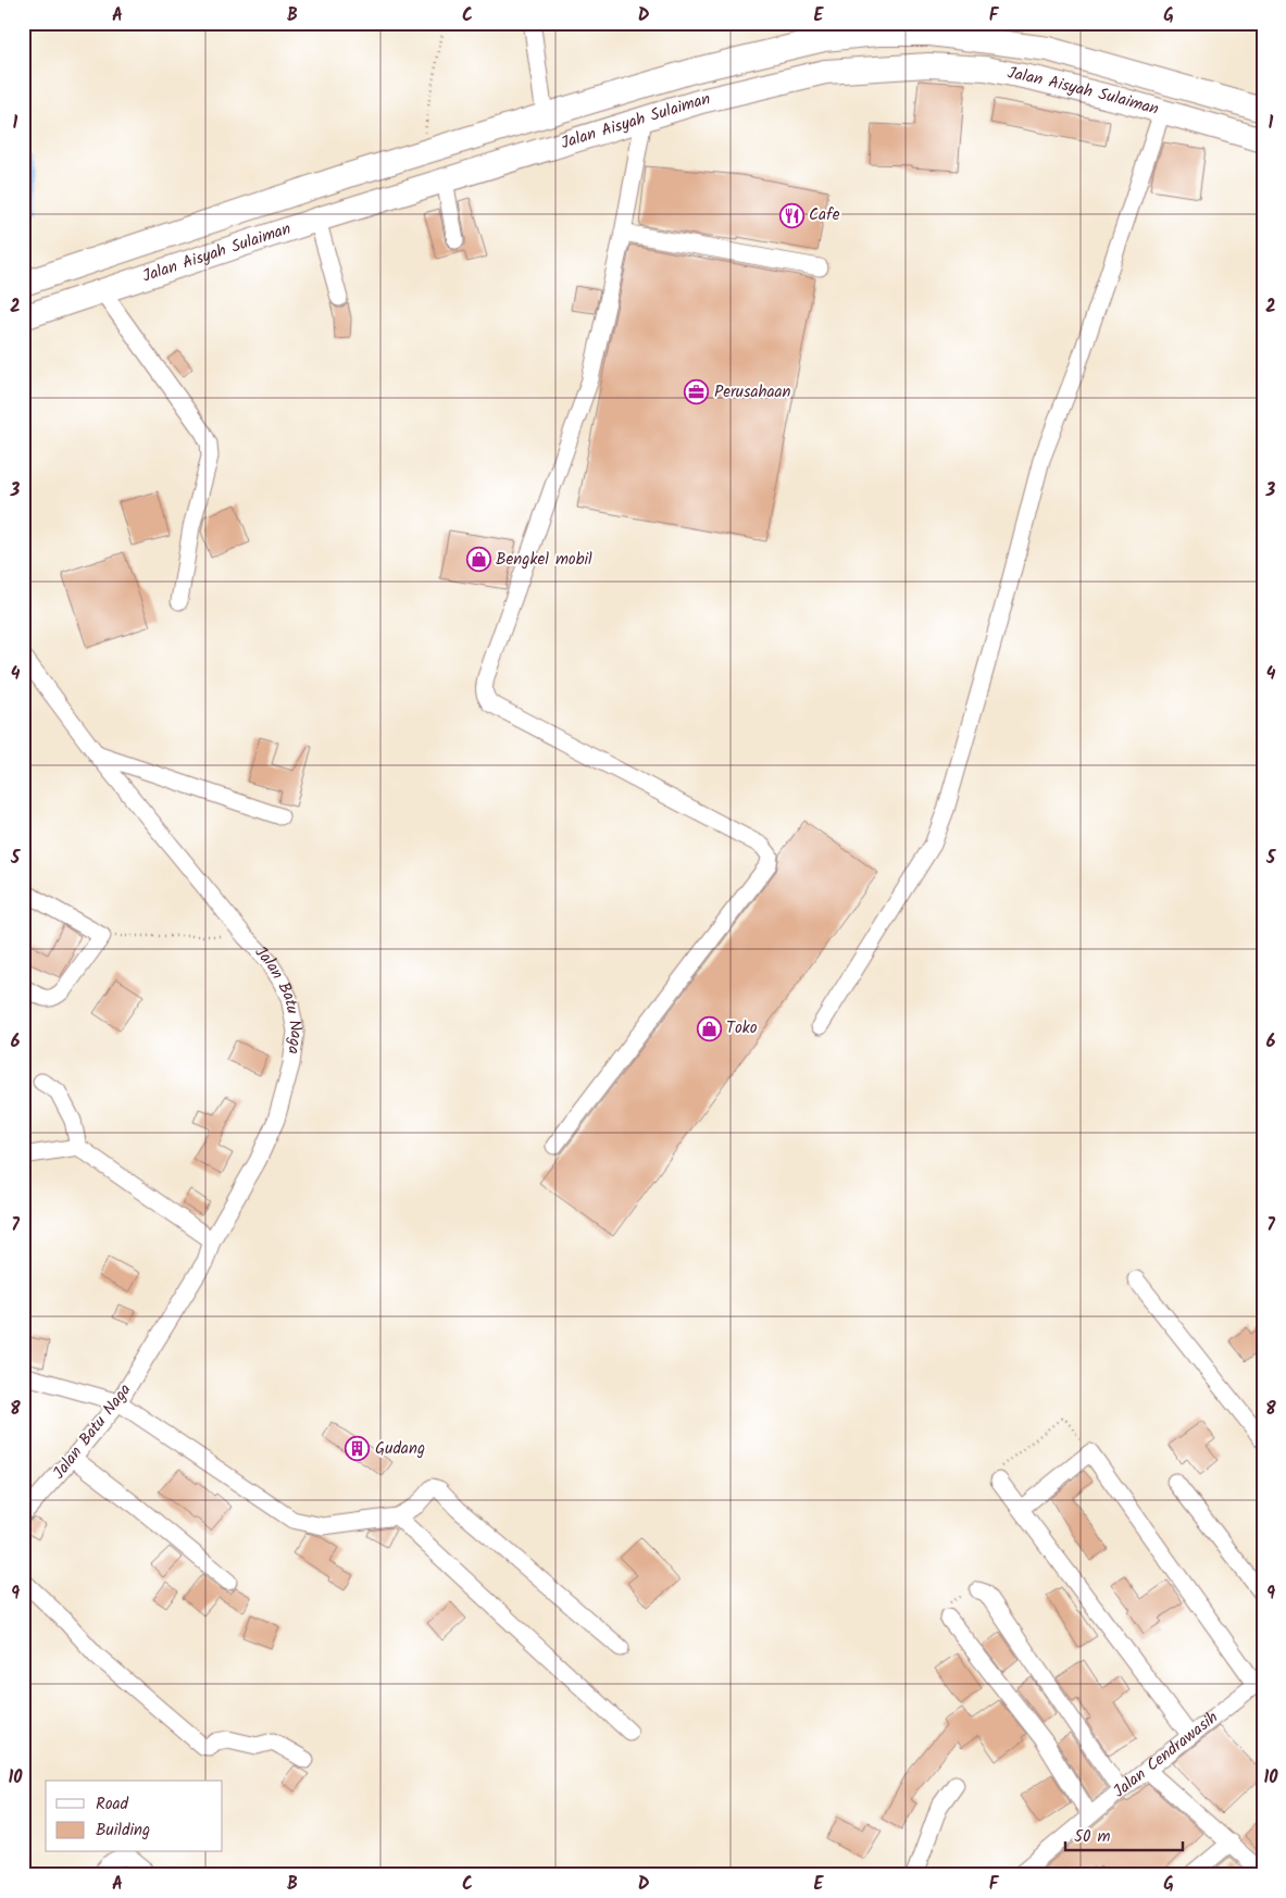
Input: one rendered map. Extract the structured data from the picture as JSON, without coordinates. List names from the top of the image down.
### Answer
{
  "streets": {
    "highway": ["Jalan Aisyah Sulaiman"],
    "street": ["Jalan Batu Naga", "Jalan Cendrawasih"]
  },
  "places": {
    "restaurant": ["Cafe"],
    "office": ["Perusahaan"],
    "shop": ["Bengkel mobil", "Toko"],
    "building": ["Gudang"]
  },
  "legend": ["Road", "Building"],
  "scale_bar": "50 m",
  "grid": {
    "columns": [
      "A",
      "B",
      "C",
      "D",
      "E",
      "F",
      "G"
    ],
    "rows": [
      "1",
      "2",
      "3",
      "4",
      "5",
      "6",
      "7",
      "8",
      "9",
      "10"
    ]
  }
}
